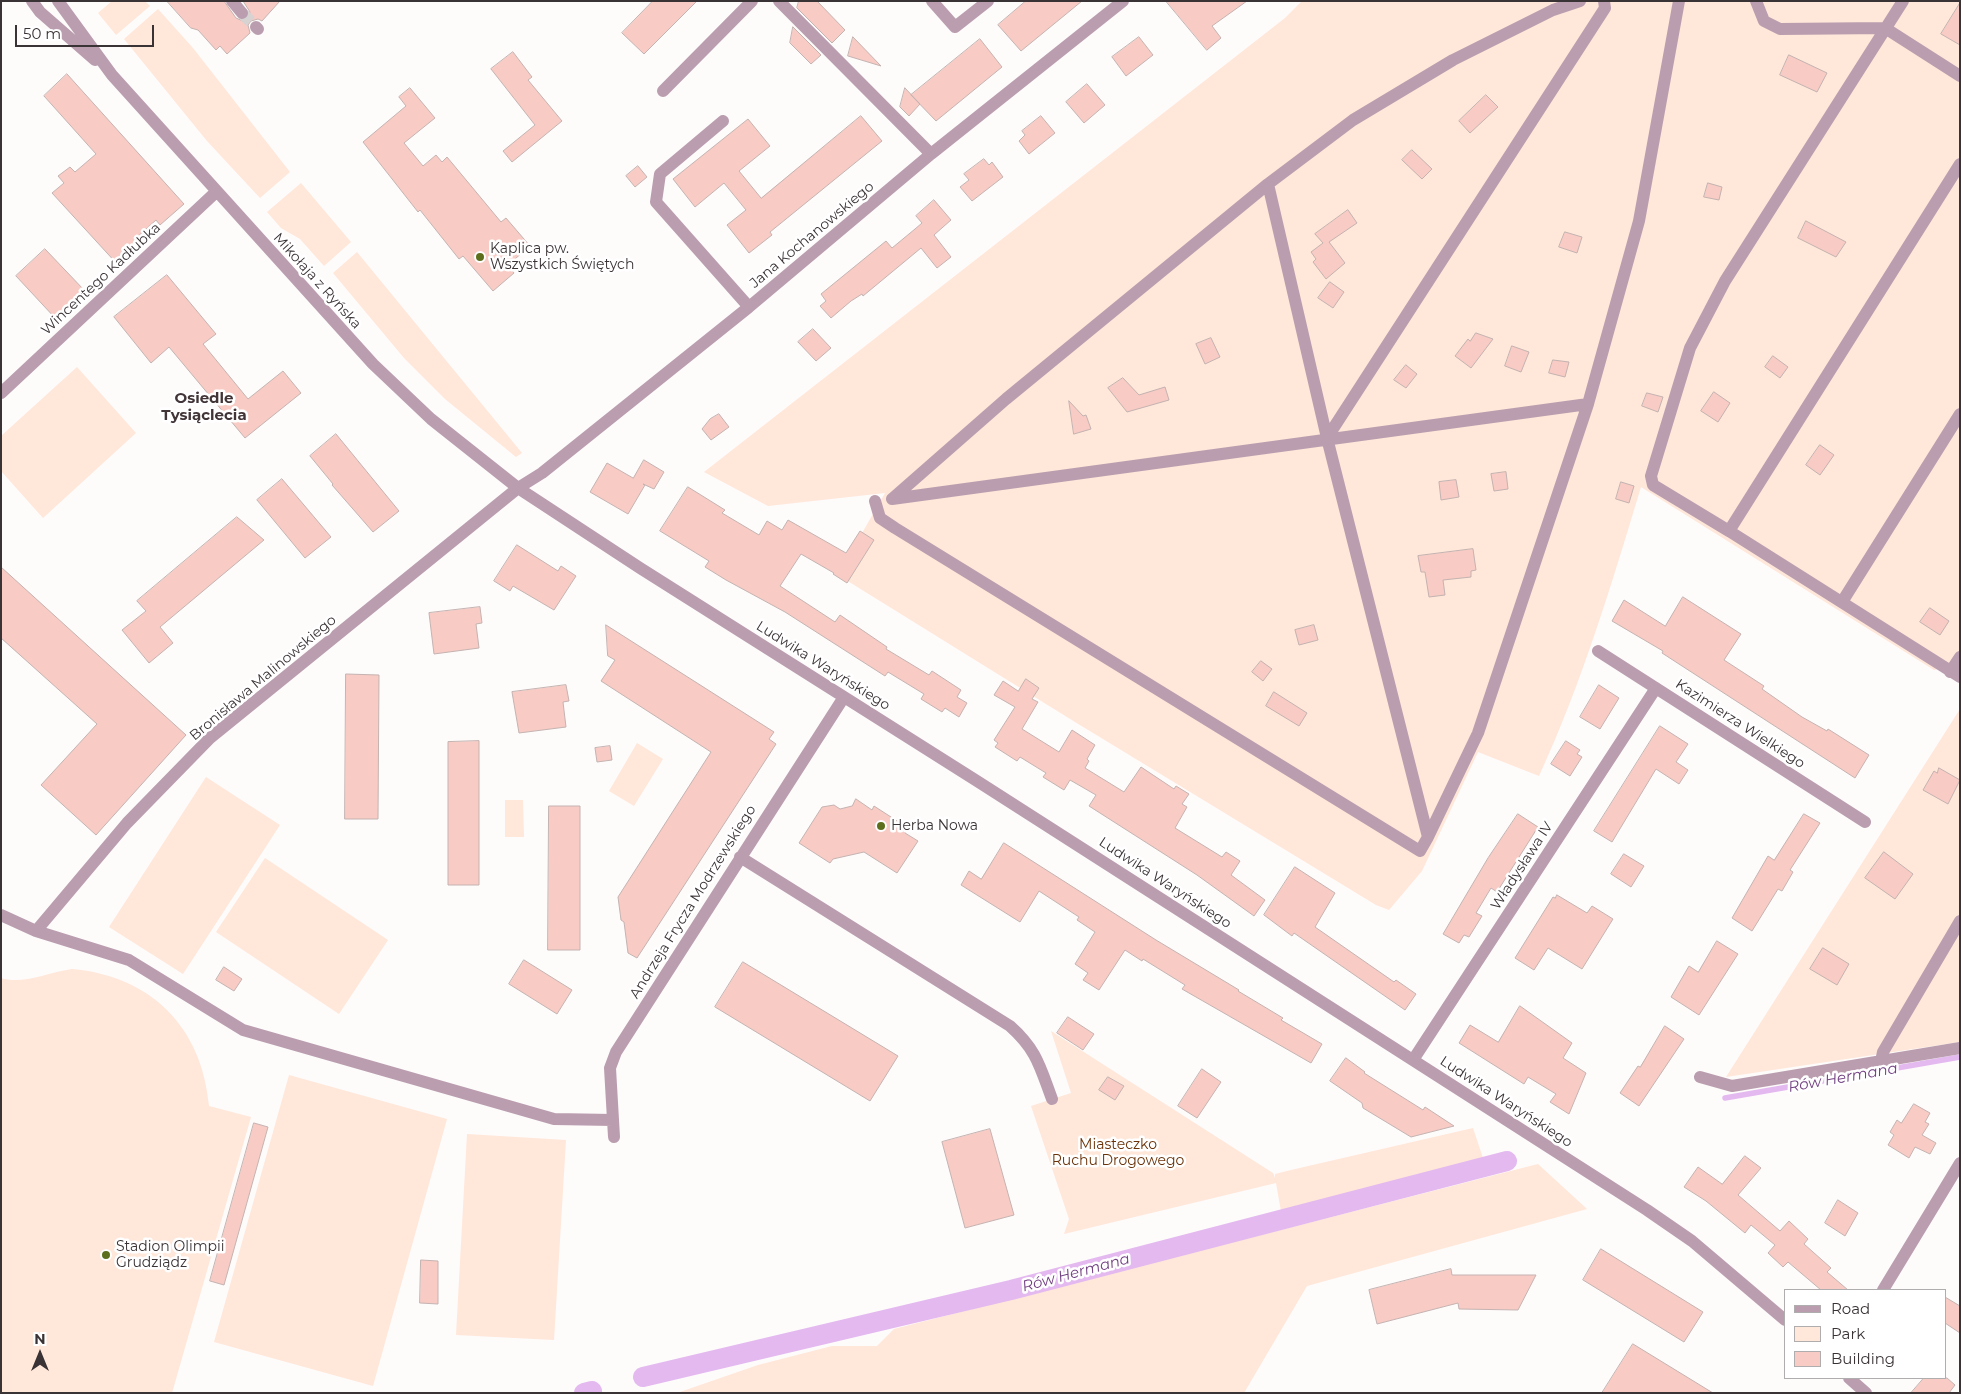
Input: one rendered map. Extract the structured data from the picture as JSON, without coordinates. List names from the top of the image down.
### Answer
{
  "streets": {
    "street": [
      "Jana Kochanowskiego",
      "Wincentego Kadłubka",
      "Mikołaja z Ryńska",
      "Ludwika Waryńskiego",
      "Bronisława Malinowskiego",
      "Kazimierza Wielkiego",
      "Władysława IV",
      "Andrzeja Frycza Modrzewskiego"
    ]
  },
  "crossings": [
    ["Jana Kochanowskiego", "Mikołaja z Ryńska"],
    ["Jana Kochanowskiego", "Ludwika Waryńskiego"],
    ["Jana Kochanowskiego", "Bronisława Malinowskiego"],
    ["Wincentego Kadłubka", "Mikołaja z Ryńska"],
    ["Mikołaja z Ryńska", "Ludwika Waryńskiego"],
    ["Mikołaja z Ryńska", "Bronisława Malinowskiego"],
    ["Ludwika Waryńskiego", "Bronisława Malinowskiego"],
    ["Ludwika Waryńskiego", "Władysława IV"],
    ["Ludwika Waryńskiego", "Andrzeja Frycza Modrzewskiego"],
    ["Kazimierza Wielkiego", "Władysława IV"]
  ],
  "districts": ["Osiedle Tysiąclecia"],
  "water": ["Rów Hermana"],
  "parks": ["Miasteczko Ruchu Drogowego"],
  "places": ["Kaplica pw. Wszystkich Świętych", "Herba Nowa", "Stadion Olimpii Grudziądz"],
  "legend": ["Road", "Park", "Building"],
  "scale_bar": "50 m",
  "north": "top"
}
